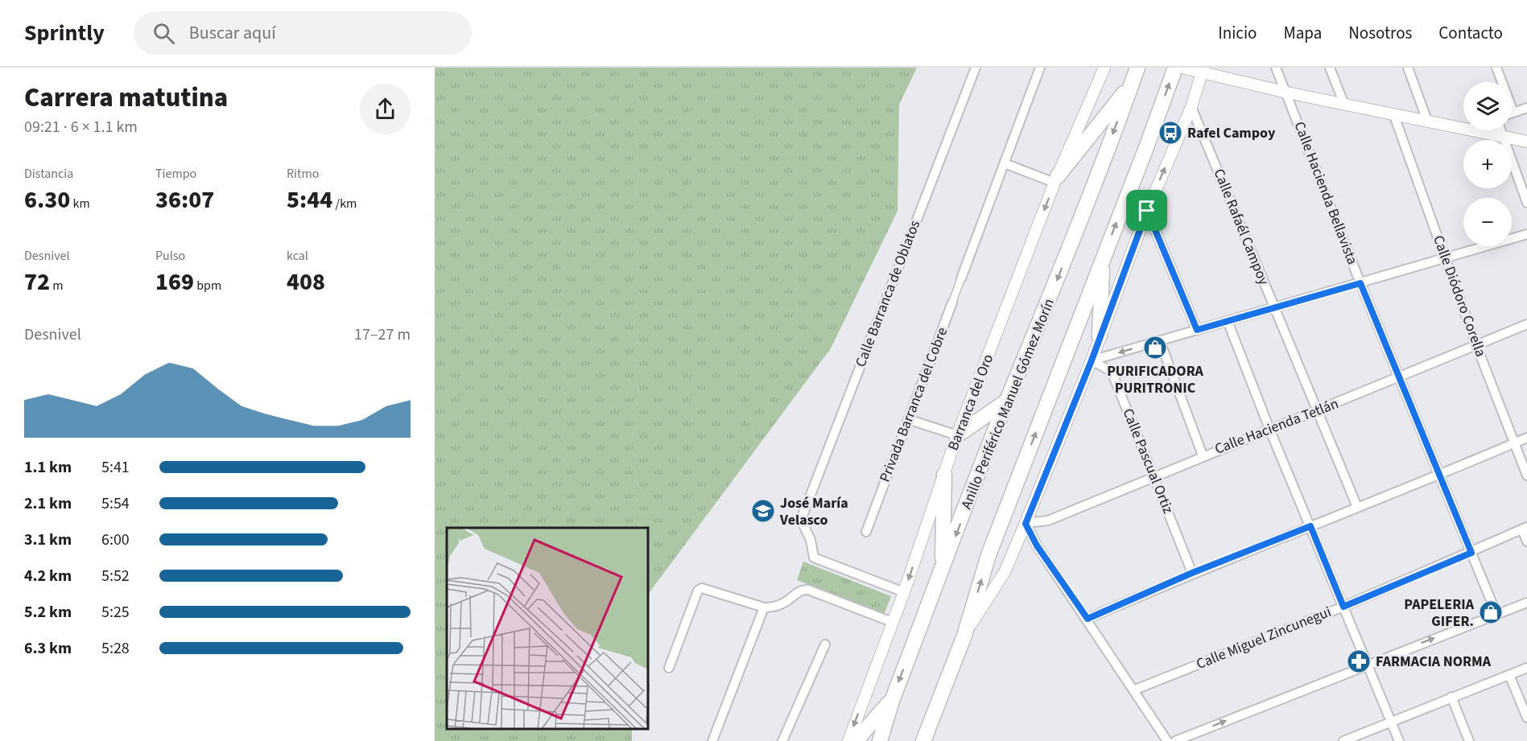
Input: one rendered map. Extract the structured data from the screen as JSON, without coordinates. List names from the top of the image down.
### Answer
{
  "streets": {
    "highway": ["Anillo Periférico Manuel Gómez Morín"],
    "street": [
      "Calle Hacienda Bellavista",
      "Calle Rafaél Campoy",
      "Calle Barranca de Oblatos",
      "Calle Diódoro Corella",
      "Barranca del Oro",
      "Privada Barranca del Cobre",
      "Calle Hacienda Tetlán",
      "Calle Pascual Ortiz",
      "Calle Miguel Zincunegui"
    ]
  },
  "crossings": [
    ["Calle Hacienda Bellavista", "Calle Hacienda Tetlán"],
    ["Calle Hacienda Bellavista", "Calle Miguel Zincunegui"],
    ["Calle Rafaél Campoy", "Calle Hacienda Tetlán"],
    ["Calle Barranca de Oblatos", "Barranca del Oro"],
    ["Calle Diódoro Corella", "Calle Hacienda Tetlán"],
    ["Calle Hacienda Tetlán", "Calle Pascual Ortiz"]
  ],
  "places": {
    "bus stop": ["Rafel Campoy"],
    "shop": ["PURIFICADORA PURITRONIC", "PAPELERIA GIFER."],
    "school or university": ["José María Velasco"],
    "pharmacy": ["FARMACIA NORMA"]
  },
  "page": {
    "header": "Sprintly",
    "search": "Buscar aquí",
    "nav": [
      "Inicio",
      "Mapa",
      "Nosotros",
      "Contacto"
    ],
    "heading": ["Carrera matutina", "09:21 · 6 × 1.1 km"],
    "map_buttons": ["+", "−"],
    "stats": [
      ["Distancia", "6.30 km"],
      ["Tiempo", "36:07"],
      ["Ritmo", "5:44 /km"],
      ["Desnivel", "72 m"],
      ["Pulso", "169 bpm"],
      ["kcal", "408"]
    ],
    "chart": ["Desnivel", "17–27 m"],
    "list": [
      {
        "name": "1.1 km",
        "note": "5:41"
      },
      {
        "name": "2.1 km",
        "note": "5:54"
      },
      {
        "name": "3.1 km",
        "note": "6:00"
      },
      {
        "name": "4.2 km",
        "note": "5:52"
      },
      {
        "name": "5.2 km",
        "note": "5:25"
      },
      {
        "name": "6.3 km",
        "note": "5:28"
      }
    ]
  }
}
